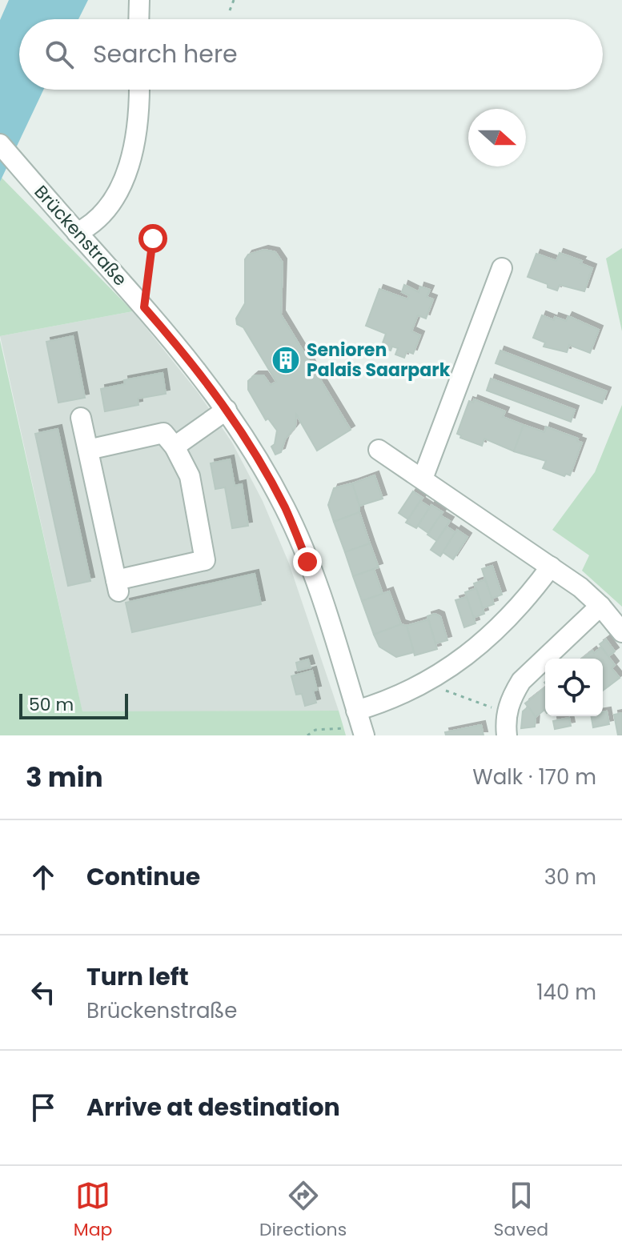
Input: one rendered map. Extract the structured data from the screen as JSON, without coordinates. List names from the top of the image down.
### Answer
{
  "streets": {
    "street": ["Brückenstraße"]
  },
  "places": {
    "building": ["Senioren Palais Saarpark"]
  },
  "scale_bar": "50 m",
  "north": "right",
  "page": {
    "search": "Search here",
    "scale": "50 m",
    "heading": ["3 min", "Walk · 170 m"],
    "list": [
      ["Continue", "30 m"],
      ["Turn left", "Brückenstraße", "140 m"],
      "Arrive at destination"
    ],
    "nav": ["Map", "Directions", "Saved"]
  }
}
